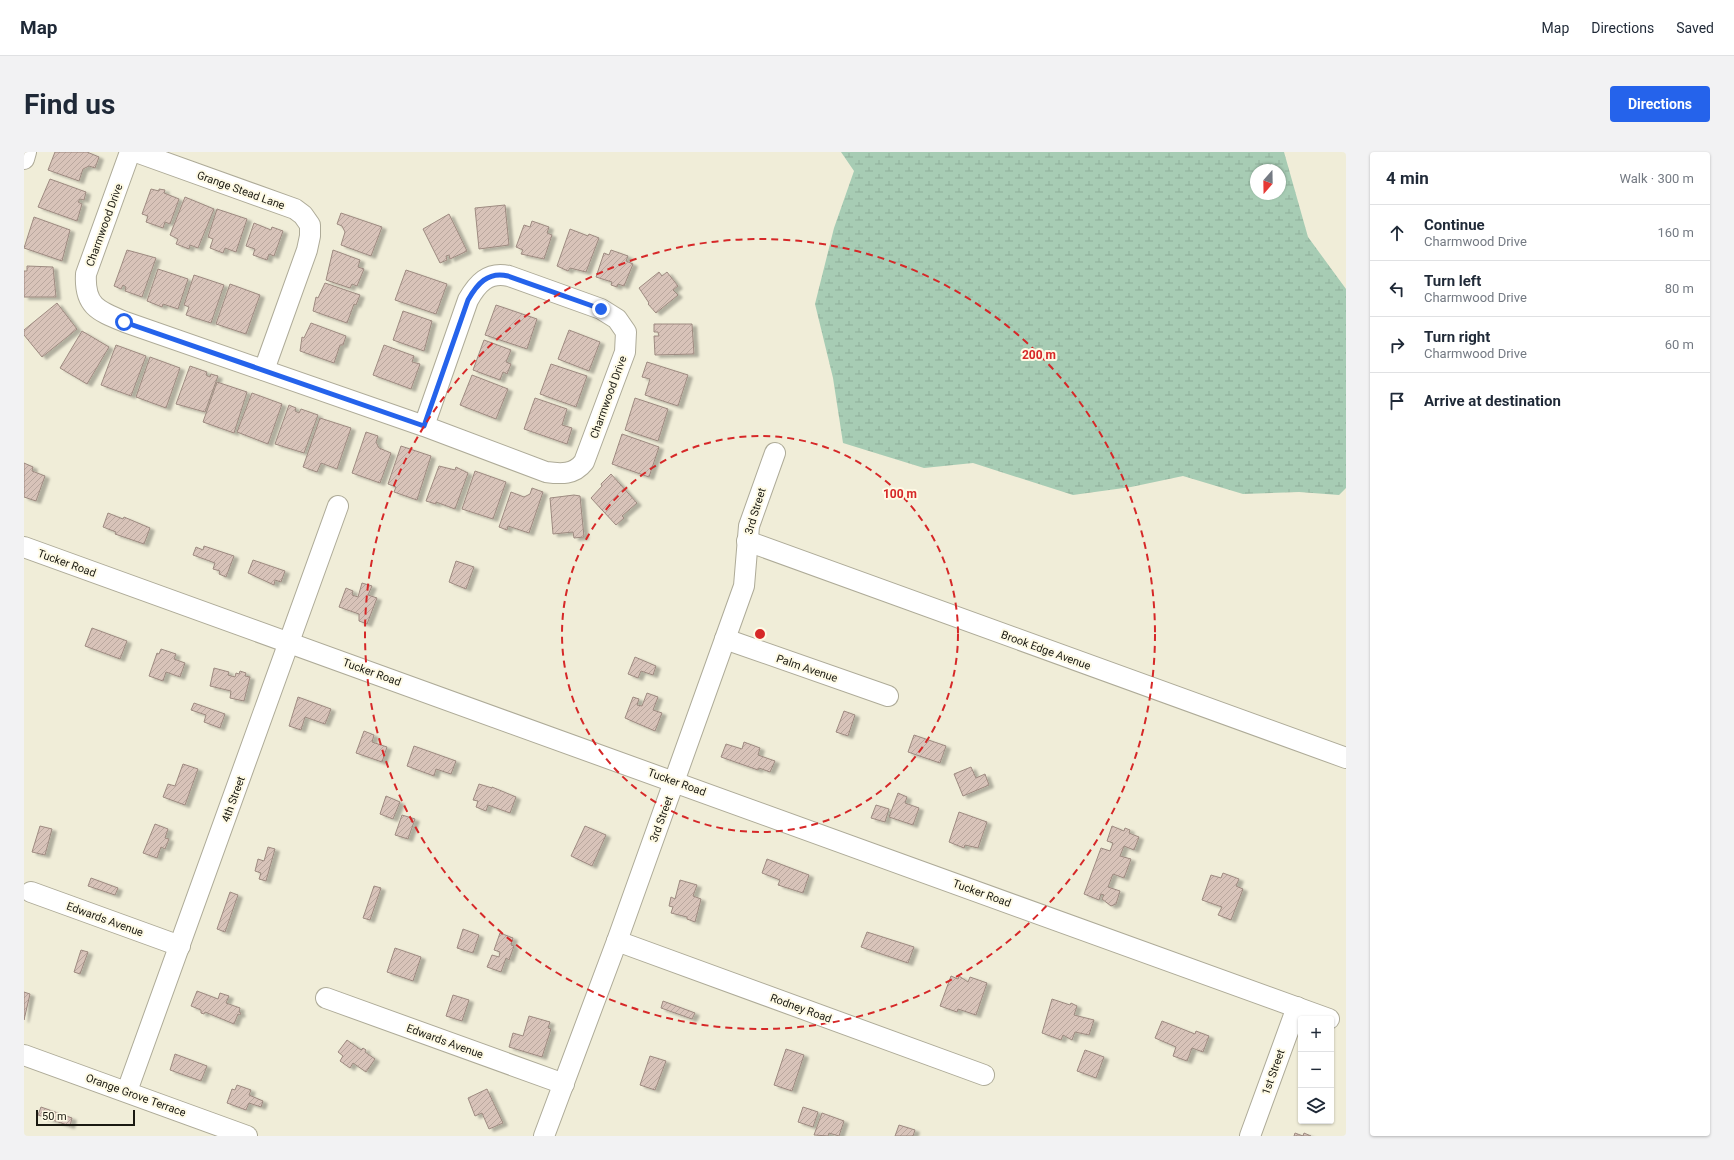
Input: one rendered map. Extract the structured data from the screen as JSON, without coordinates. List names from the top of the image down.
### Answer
{
  "streets": {
    "street": [
      "Grange Stead Lane",
      "Charmwood Drive",
      "3rd Street",
      "Tucker Road",
      "Brook Edge Avenue",
      "Palm Avenue",
      "4th Street",
      "Edwards Avenue",
      "Rodney Road",
      "1st Street",
      "Orange Grove Terrace"
    ]
  },
  "crossings": [
    ["Grange Stead Lane", "Charmwood Drive"],
    ["3rd Street", "Tucker Road"],
    ["3rd Street", "Brook Edge Avenue"],
    ["3rd Street", "Palm Avenue"],
    ["3rd Street", "Edwards Avenue"],
    ["3rd Street", "Rodney Road"],
    ["Tucker Road", "4th Street"],
    ["Tucker Road", "1st Street"],
    ["4th Street", "Edwards Avenue"],
    ["4th Street", "Orange Grove Terrace"]
  ],
  "scale_bar": "50 m",
  "north": "bottom",
  "page": {
    "header": "Map",
    "nav": ["Map", "Directions", "Saved"],
    "buttons": "Directions",
    "title": "Find us",
    "heading": ["4 min", "Walk · 300 m"],
    "list": [
      ["Continue", "Charmwood Drive", "160 m"],
      ["Turn left", "Charmwood Drive", "80 m"],
      ["Turn right", "Charmwood Drive", "60 m"],
      "Arrive at destination"
    ],
    "map_buttons": ["+", "−"],
    "scale": "50 m"
  },
  "rings": ["200 m", "100 m"]
}
